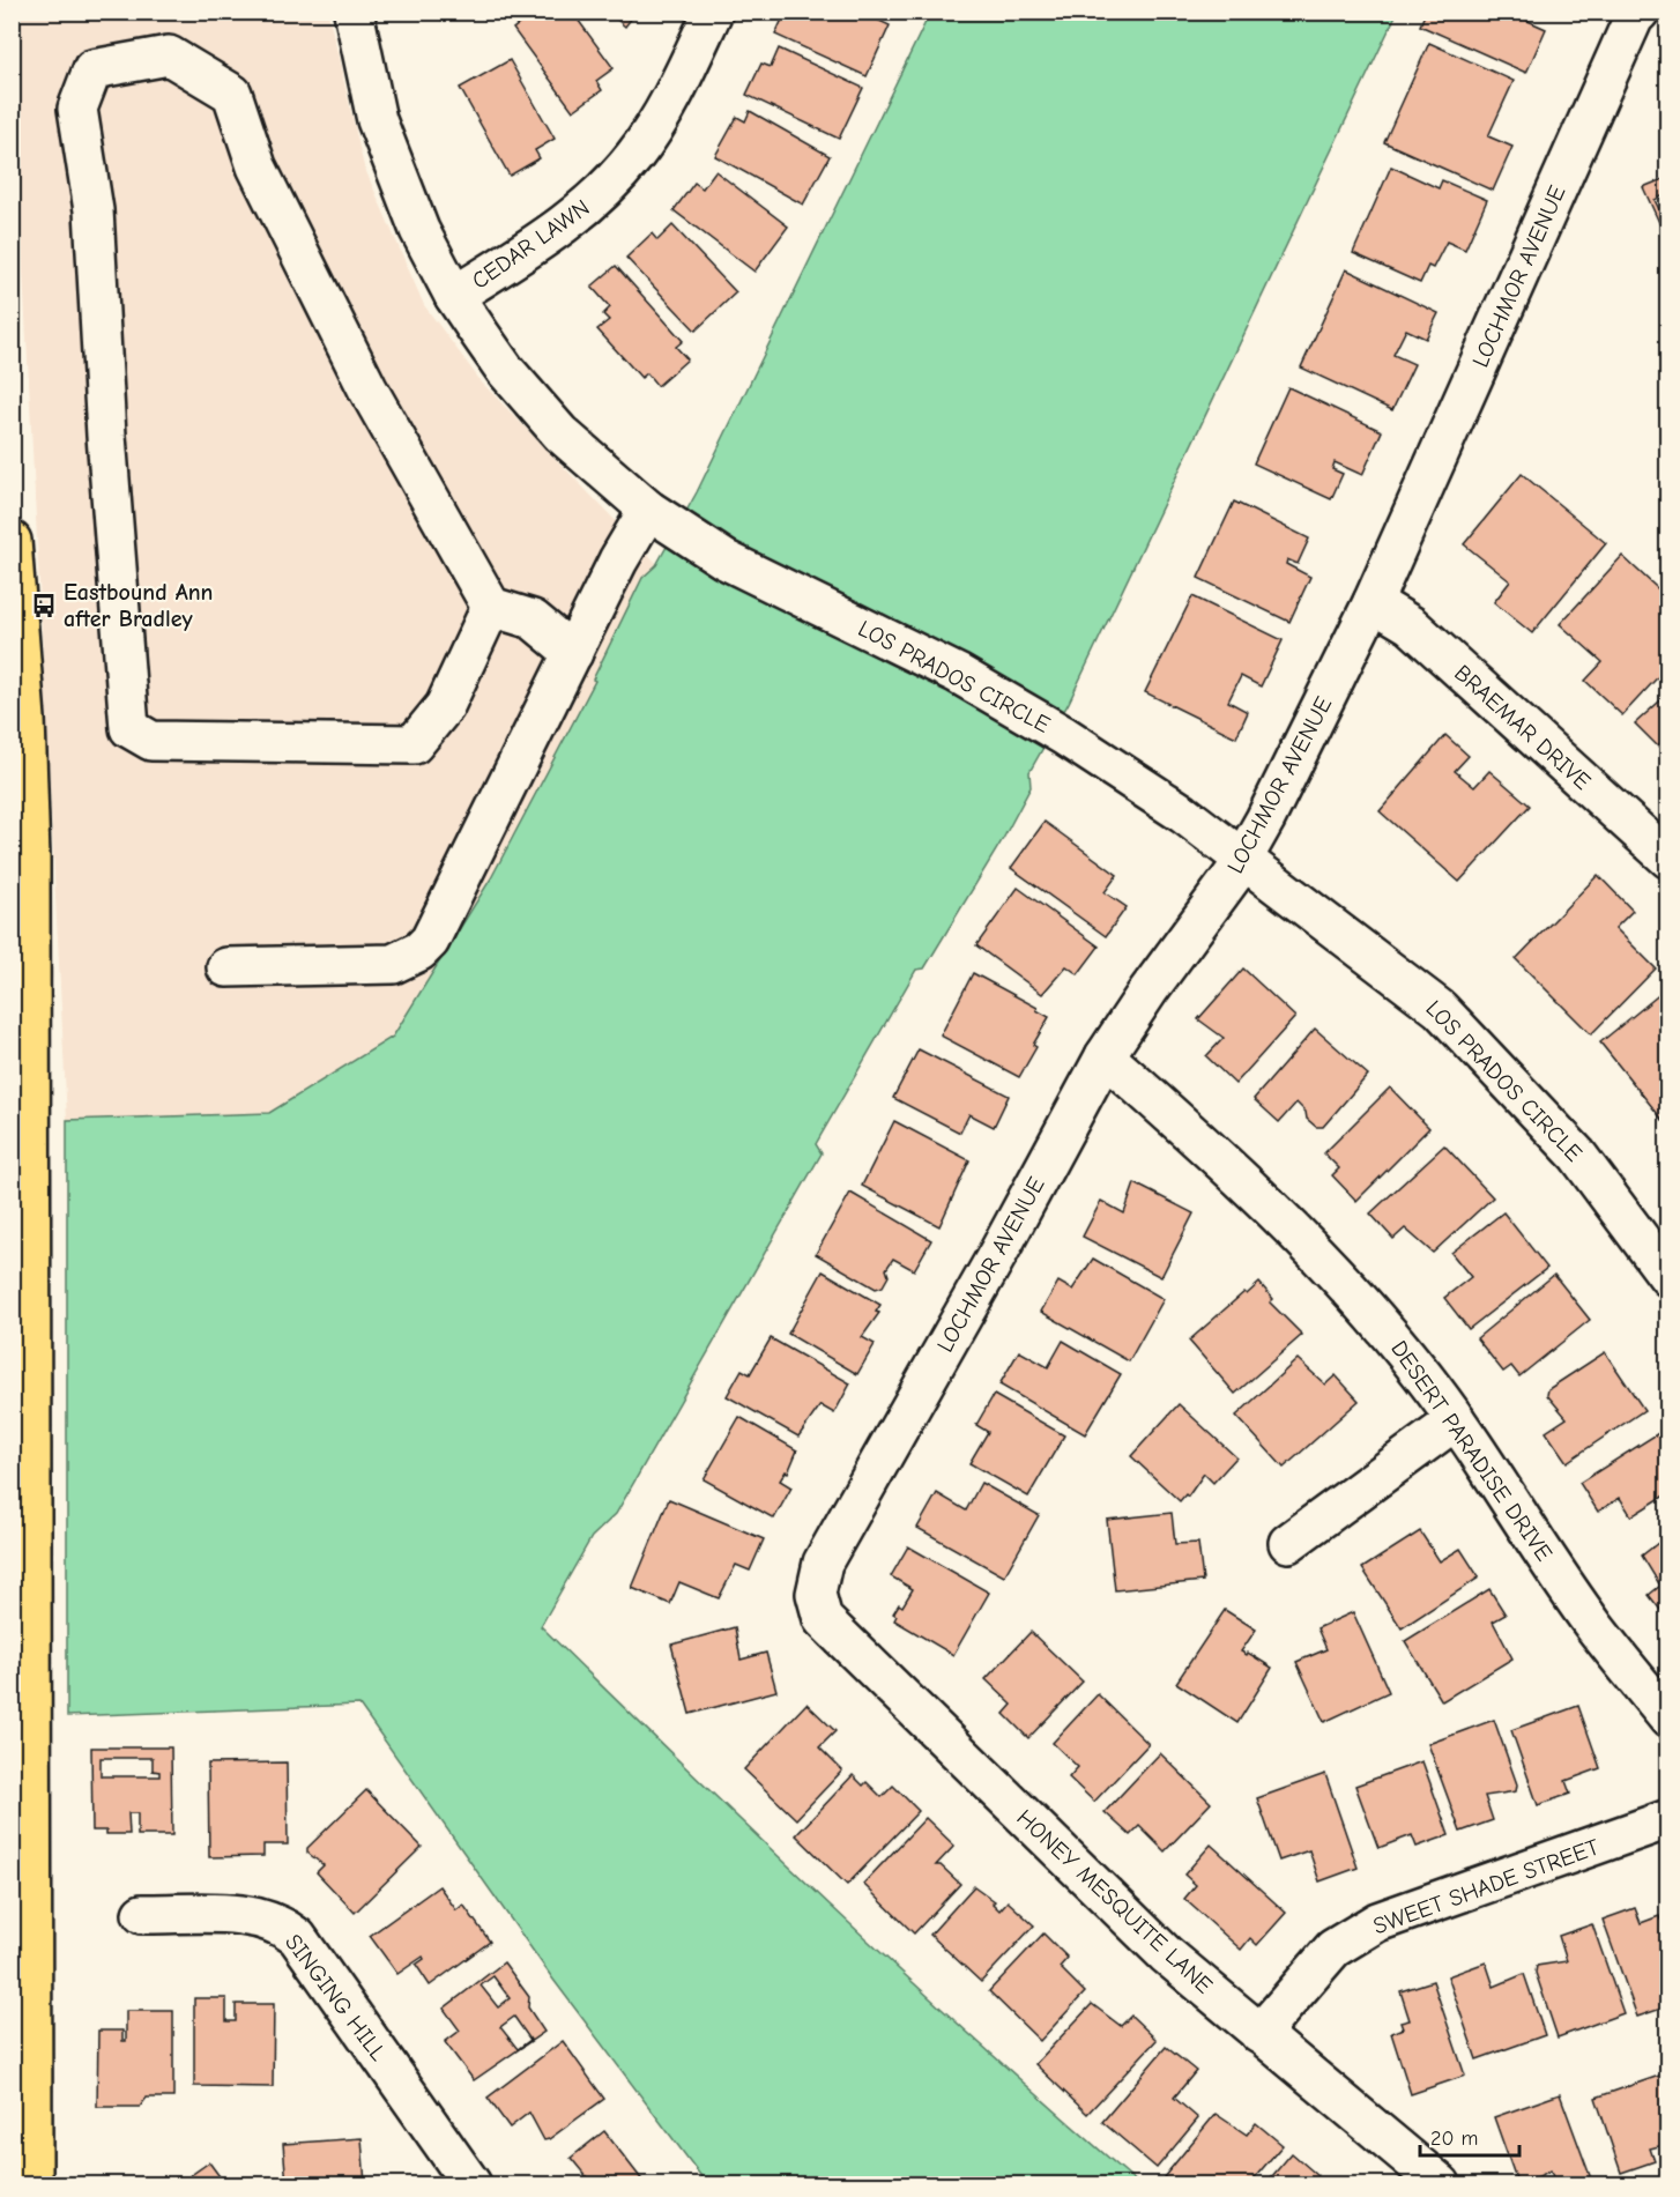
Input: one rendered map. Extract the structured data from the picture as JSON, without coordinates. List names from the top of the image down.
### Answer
{
  "streets": {
    "street": [
      "CEDAR LAWN",
      "LOCHMOR AVENUE",
      "LOS PRADOS CIRCLE",
      "BRAEMAR DRIVE",
      "DESERT PARADISE DRIVE",
      "SWEET SHADE STREET",
      "HONEY MESQUITE LANE",
      "SINGING HILL"
    ]
  },
  "crossings": [
    ["CEDAR LAWN", "LOS PRADOS CIRCLE"],
    ["LOCHMOR AVENUE", "LOS PRADOS CIRCLE"],
    ["LOCHMOR AVENUE", "BRAEMAR DRIVE"],
    ["LOCHMOR AVENUE", "DESERT PARADISE DRIVE"],
    ["LOCHMOR AVENUE", "HONEY MESQUITE LANE"],
    ["SWEET SHADE STREET", "HONEY MESQUITE LANE"]
  ],
  "places": {
    "bus stop": ["Eastbound Ann after Bradley"]
  },
  "scale_bar": "20 m"
}
